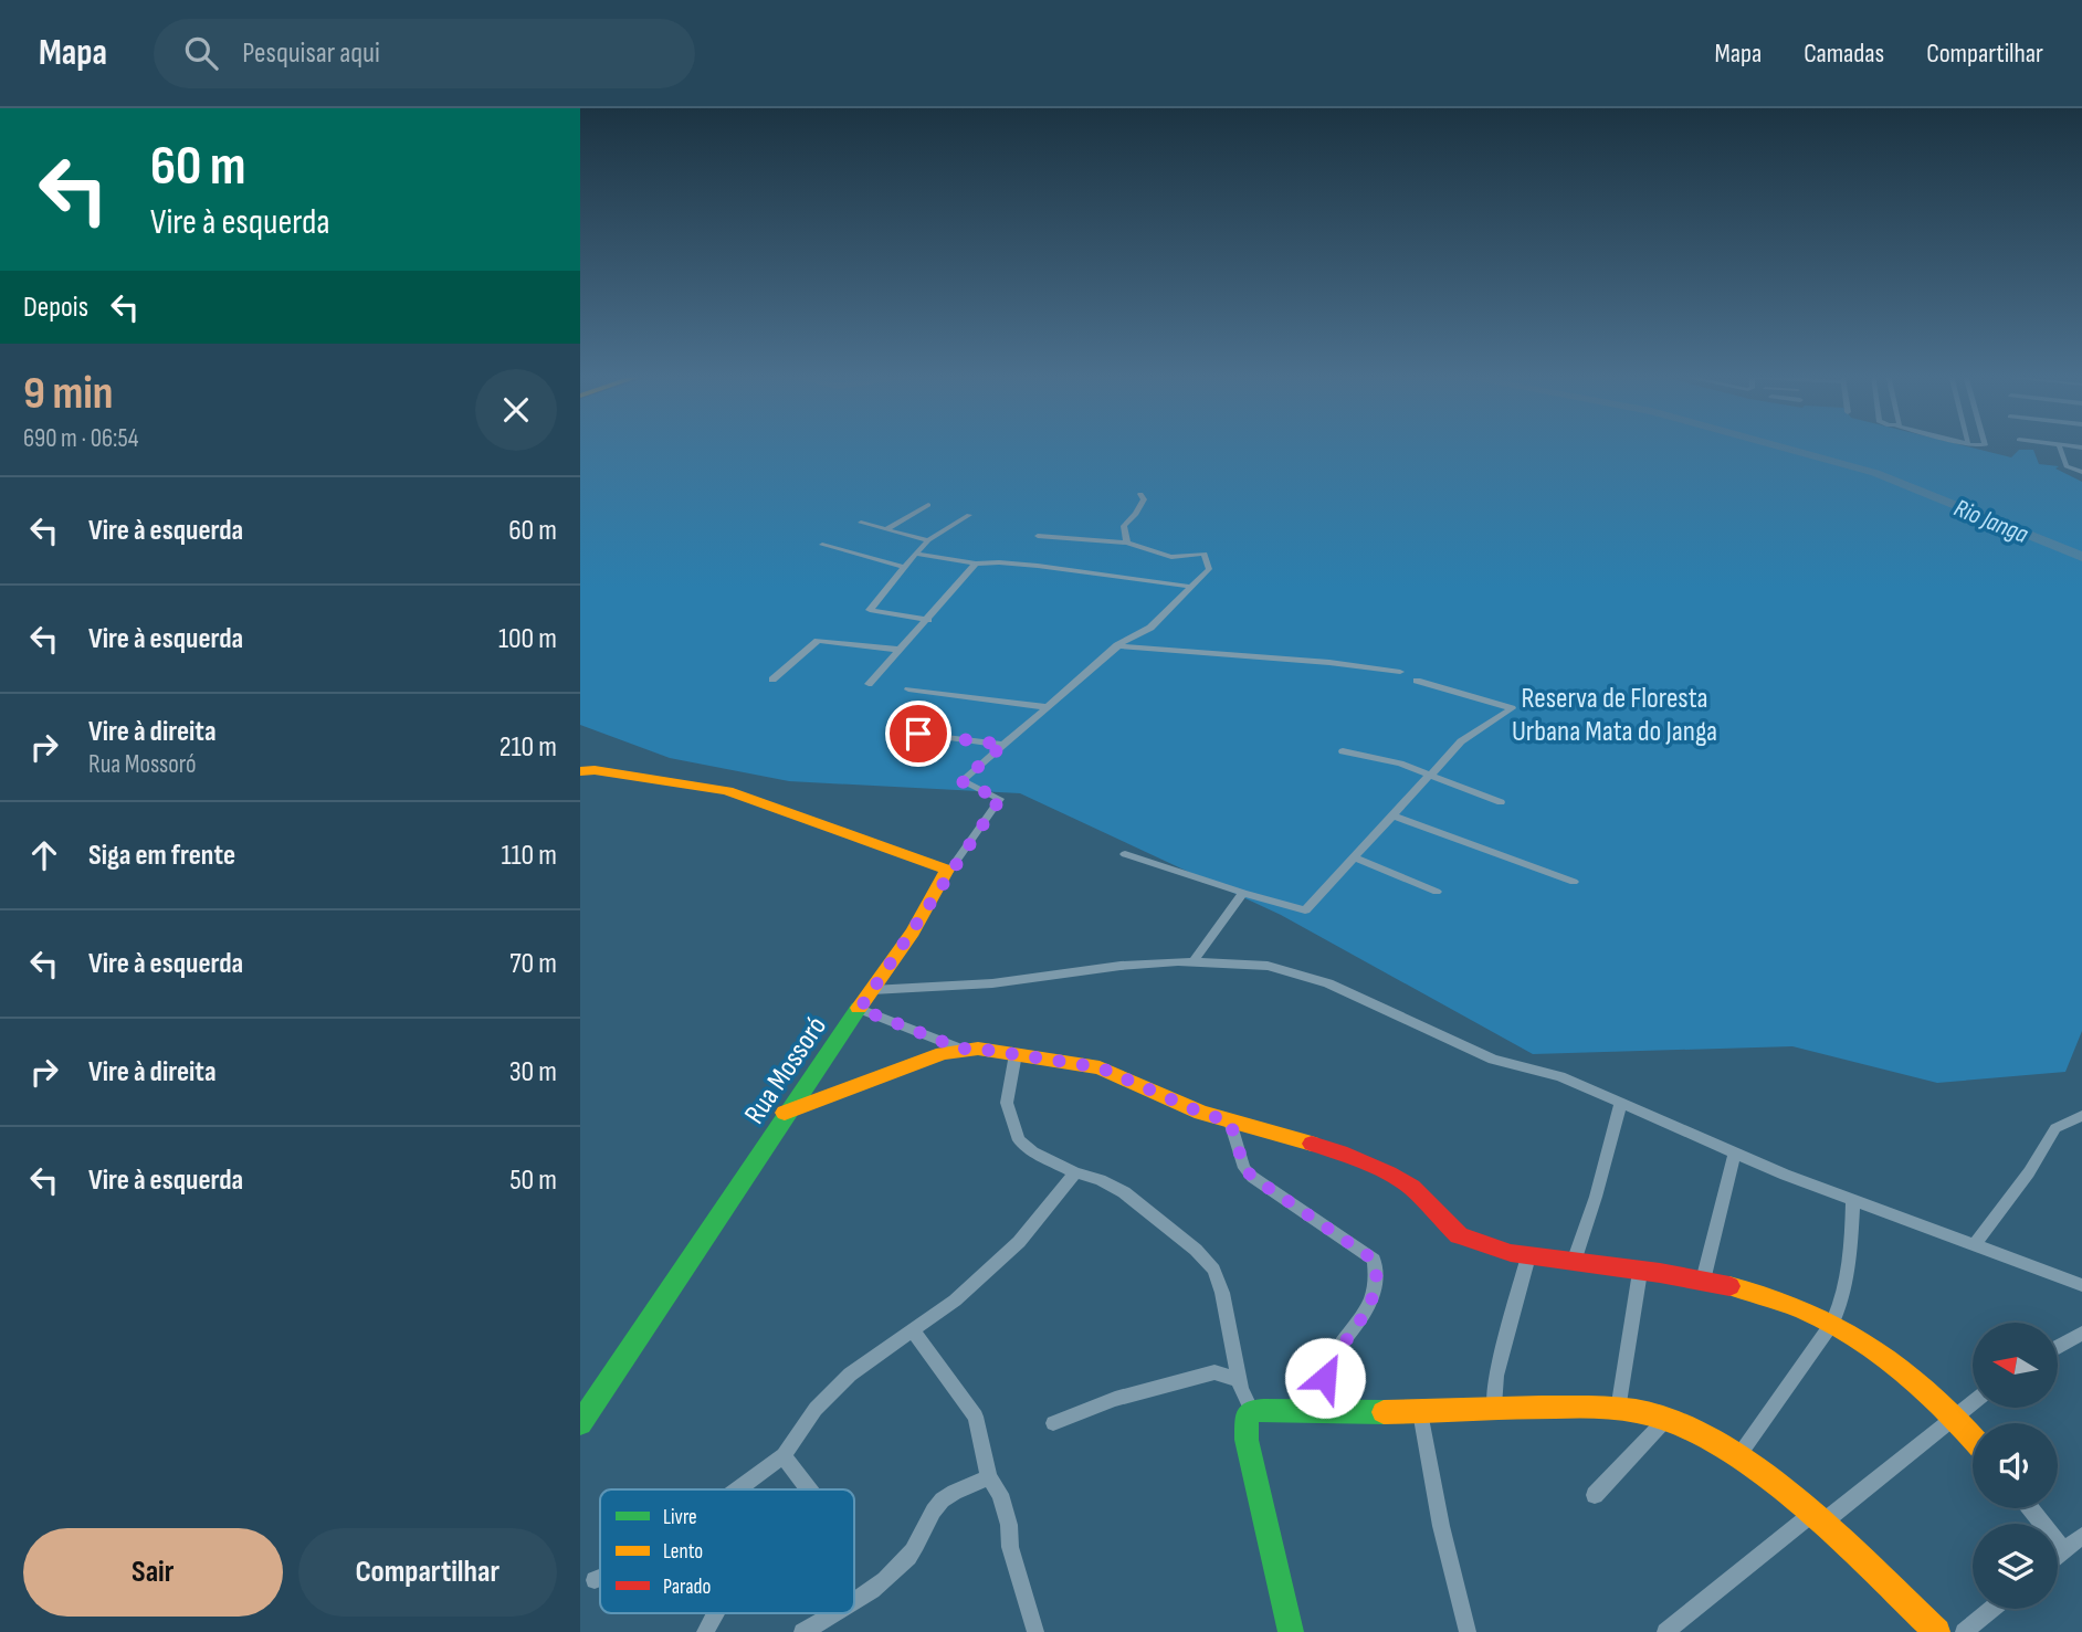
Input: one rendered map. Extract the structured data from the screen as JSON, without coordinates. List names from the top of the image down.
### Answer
{
  "streets": {
    "street": ["Rua Mossoró"]
  },
  "water": ["Rio Janga"],
  "parks": ["Reserva de Floresta Urbana Mata do Janga"],
  "legend": ["Livre", "Lento", "Parado"],
  "north": "left",
  "page": {
    "header": "Mapa",
    "search": "Pesquisar aqui",
    "nav": ["Mapa", "Camadas", "Compartilhar"],
    "turn": ["60 m", "Vire à esquerda"],
    "then": "Depois",
    "heading": ["9 min", "690 m · 06:54"],
    "list": [
      {
        "name": "Vire à esquerda",
        "value": "60 m"
      },
      {
        "name": "Vire à esquerda",
        "value": "100 m"
      },
      {
        "name": "Vire à direita",
        "note": "Rua Mossoró",
        "value": "210 m"
      },
      {
        "name": "Siga em frente",
        "value": "110 m"
      },
      {
        "name": "Vire à esquerda",
        "value": "70 m"
      },
      {
        "name": "Vire à direita",
        "value": "30 m"
      },
      {
        "name": "Vire à esquerda",
        "value": "50 m"
      }
    ],
    "buttons": ["Sair", "Compartilhar"]
  }
}
